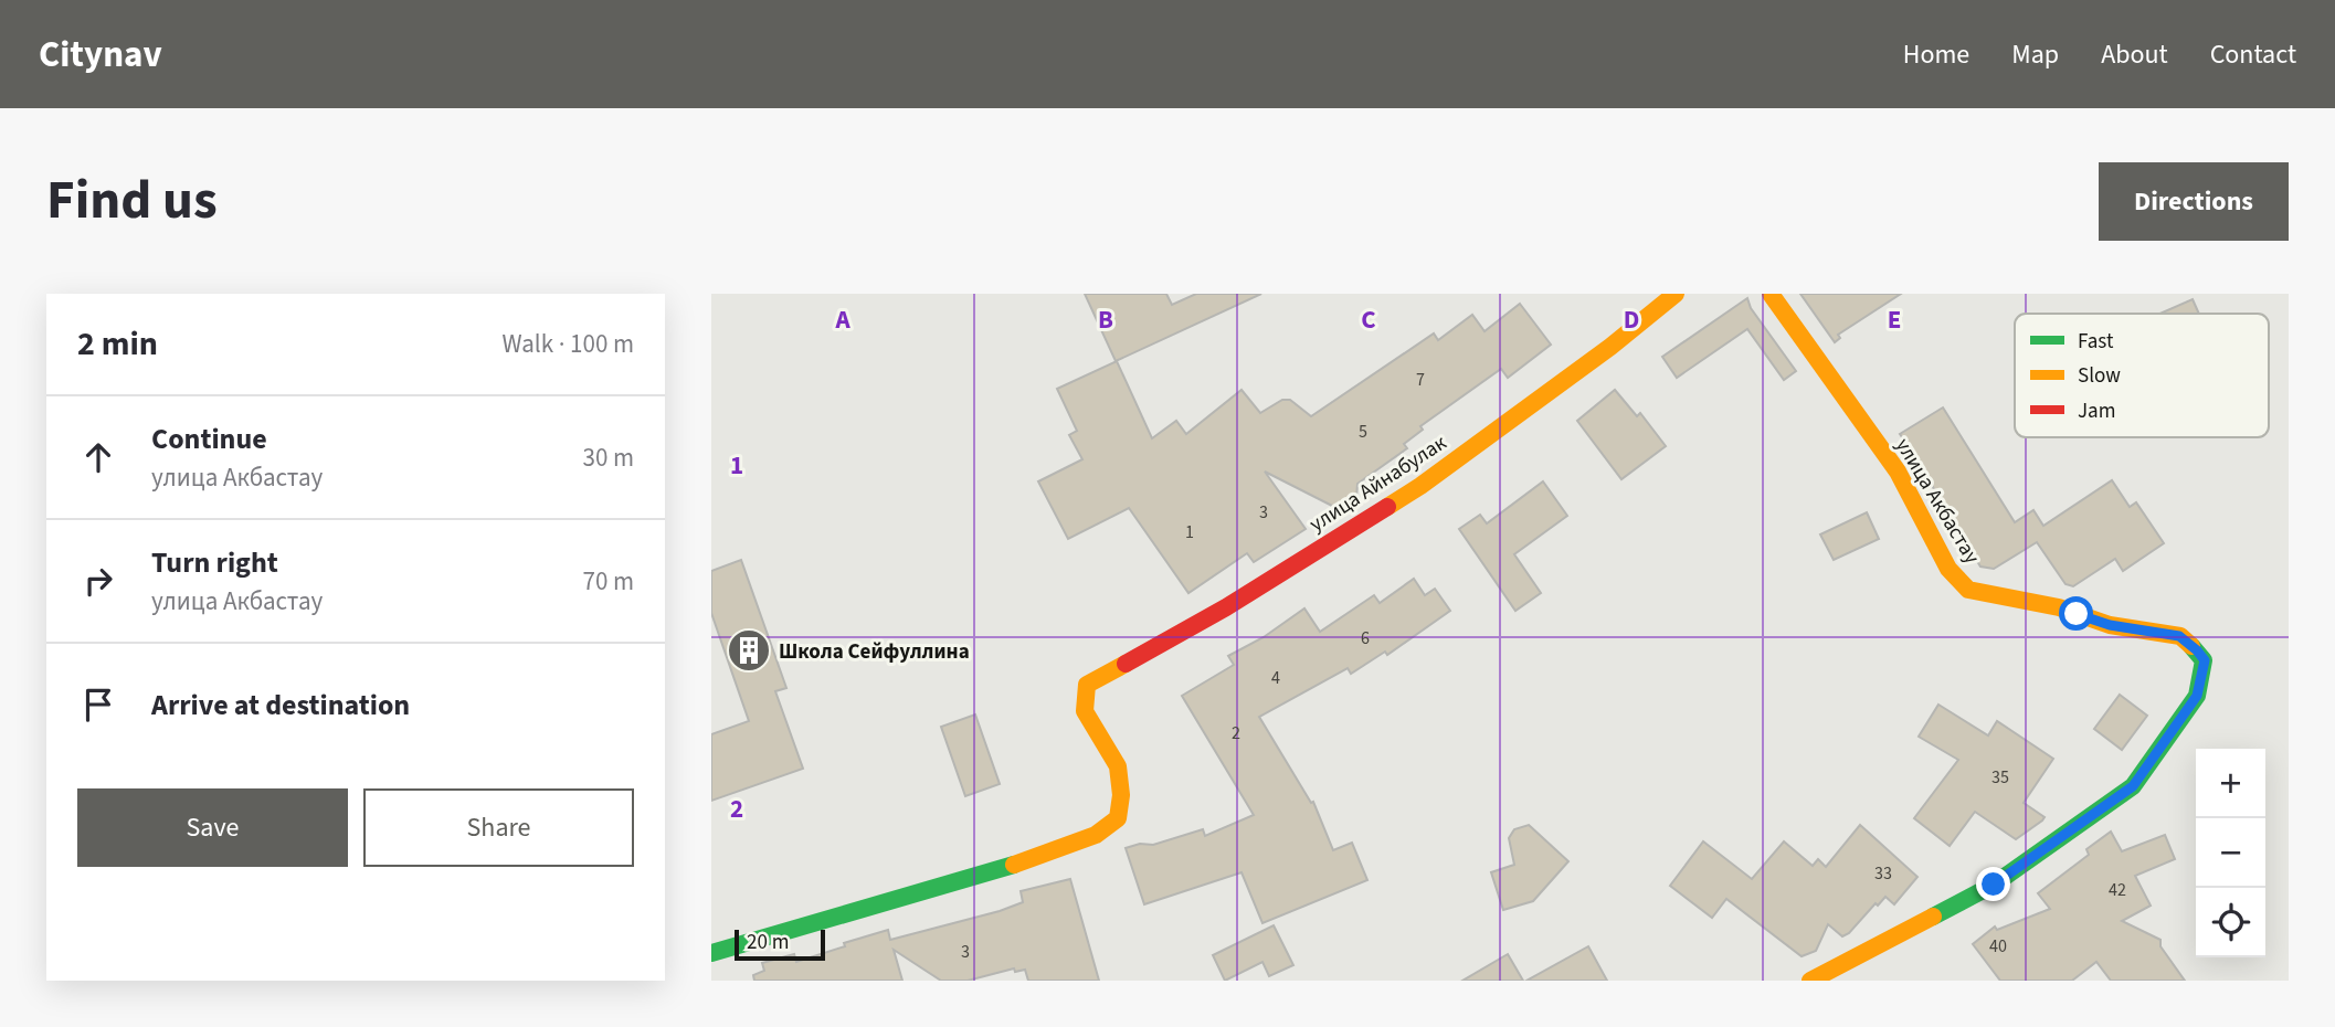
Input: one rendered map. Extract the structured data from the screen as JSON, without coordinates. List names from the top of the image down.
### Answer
{
  "streets": {
    "street": ["улица Айнабулак", "улица Акбастау"]
  },
  "places": {
    "building": ["Школа Сейфуллина"]
  },
  "house_numbers": [
    "7",
    "5",
    "3",
    "1",
    "6",
    "4",
    "2",
    "35",
    "33",
    "42",
    "40",
    "3"
  ],
  "legend": ["Fast", "Slow", "Jam"],
  "scale_bar": "20 m",
  "page": {
    "header": "Citynav",
    "nav": [
      "Home",
      "Map",
      "About",
      "Contact"
    ],
    "title": "Find us",
    "buttons": [
      "Directions",
      ["Save", "Share"]
    ],
    "heading": ["2 min", "Walk · 100 m"],
    "list": [
      ["Continue", "улица Акбастау", "30 m"],
      ["Turn right", "улица Акбастау", "70 m"],
      "Arrive at destination"
    ],
    "map_buttons": ["+", "−"],
    "scale": "20 m"
  },
  "grid": {
    "columns": [
      "A",
      "B",
      "C",
      "D",
      "E"
    ],
    "rows": ["1", "2"]
  }
}
